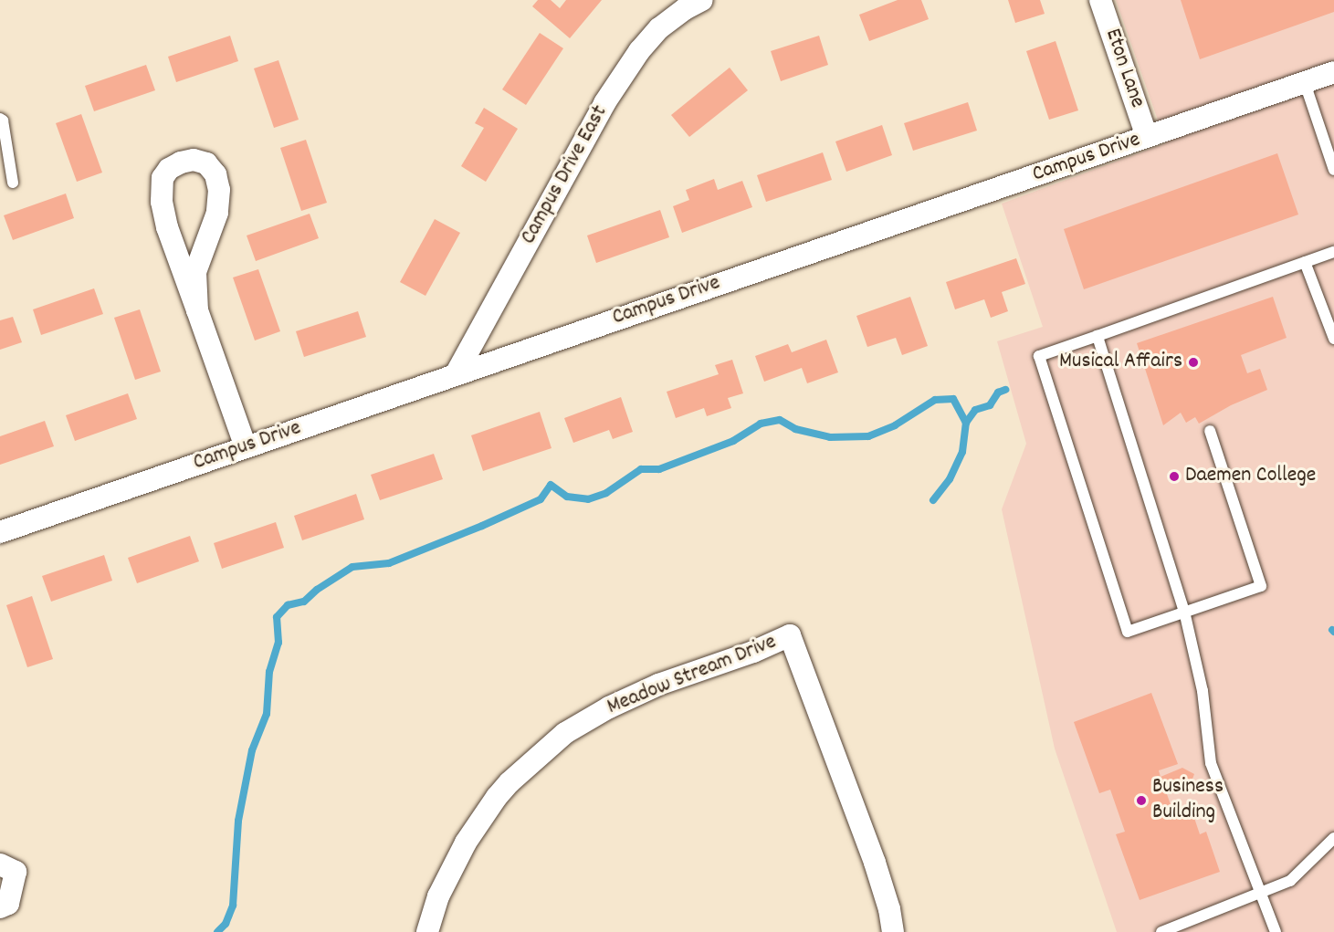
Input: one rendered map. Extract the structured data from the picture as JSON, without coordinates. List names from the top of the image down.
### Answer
{
  "streets": {
    "street": [
      "Eton Lane",
      "Campus Drive",
      "Campus Drive East",
      "Meadow Stream Drive"
    ]
  },
  "crossings": [
    ["Eton Lane", "Campus Drive"],
    ["Campus Drive", "Campus Drive East"]
  ],
  "places": ["Musical Affairs", "Daemen College", "Business Building"]
}
